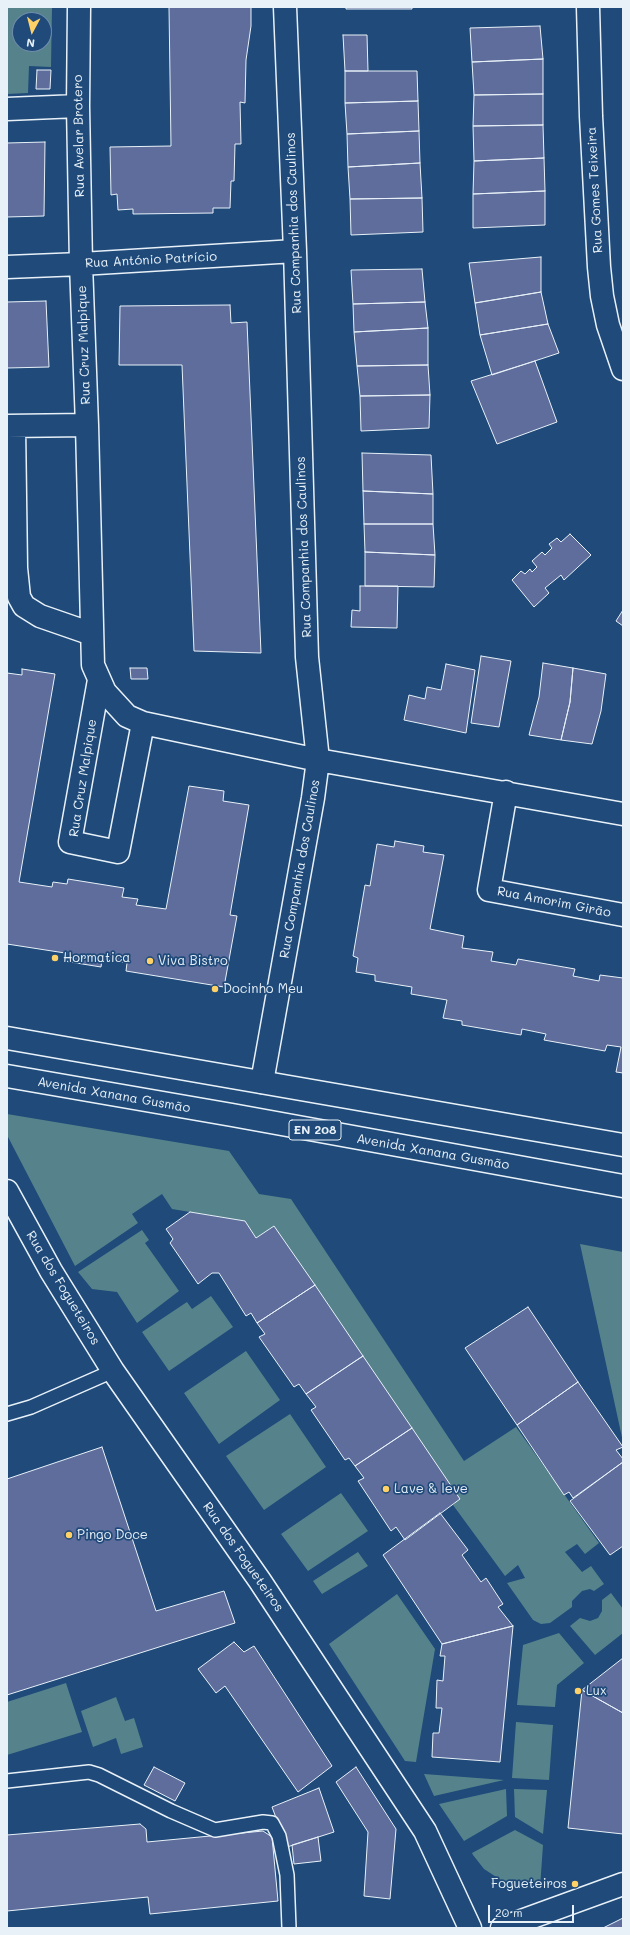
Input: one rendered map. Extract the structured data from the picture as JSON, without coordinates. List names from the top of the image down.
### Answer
{
  "streets": {
    "street": [
      "Rua Avelar Brotero",
      "Rua Gomes Teixeira",
      "Rua Companhia dos Caulinos",
      "Rua António Patrício",
      "Rua Cruz Malpique",
      "Rua Amorim Girão",
      "Avenida Xanana Gusmão",
      "EN 208",
      "Rua dos Fogueteiros"
    ]
  },
  "crossings": [
    ["Rua Avelar Brotero", "Rua António Patrício"],
    ["Rua Avelar Brotero", "Rua Cruz Malpique"],
    ["Rua Companhia dos Caulinos", "Rua António Patrício"],
    ["Rua Companhia dos Caulinos", "Rua Cruz Malpique"],
    ["Rua António Patrício", "Rua Cruz Malpique"]
  ],
  "places": [
    "Hormatica",
    "Viva Bistro",
    "Docinho Meu",
    "Lave & leve",
    "Pingo Doce",
    "Lux",
    "Fogueteiros"
  ],
  "scale_bar": "20 m",
  "north": "bottom"
}
